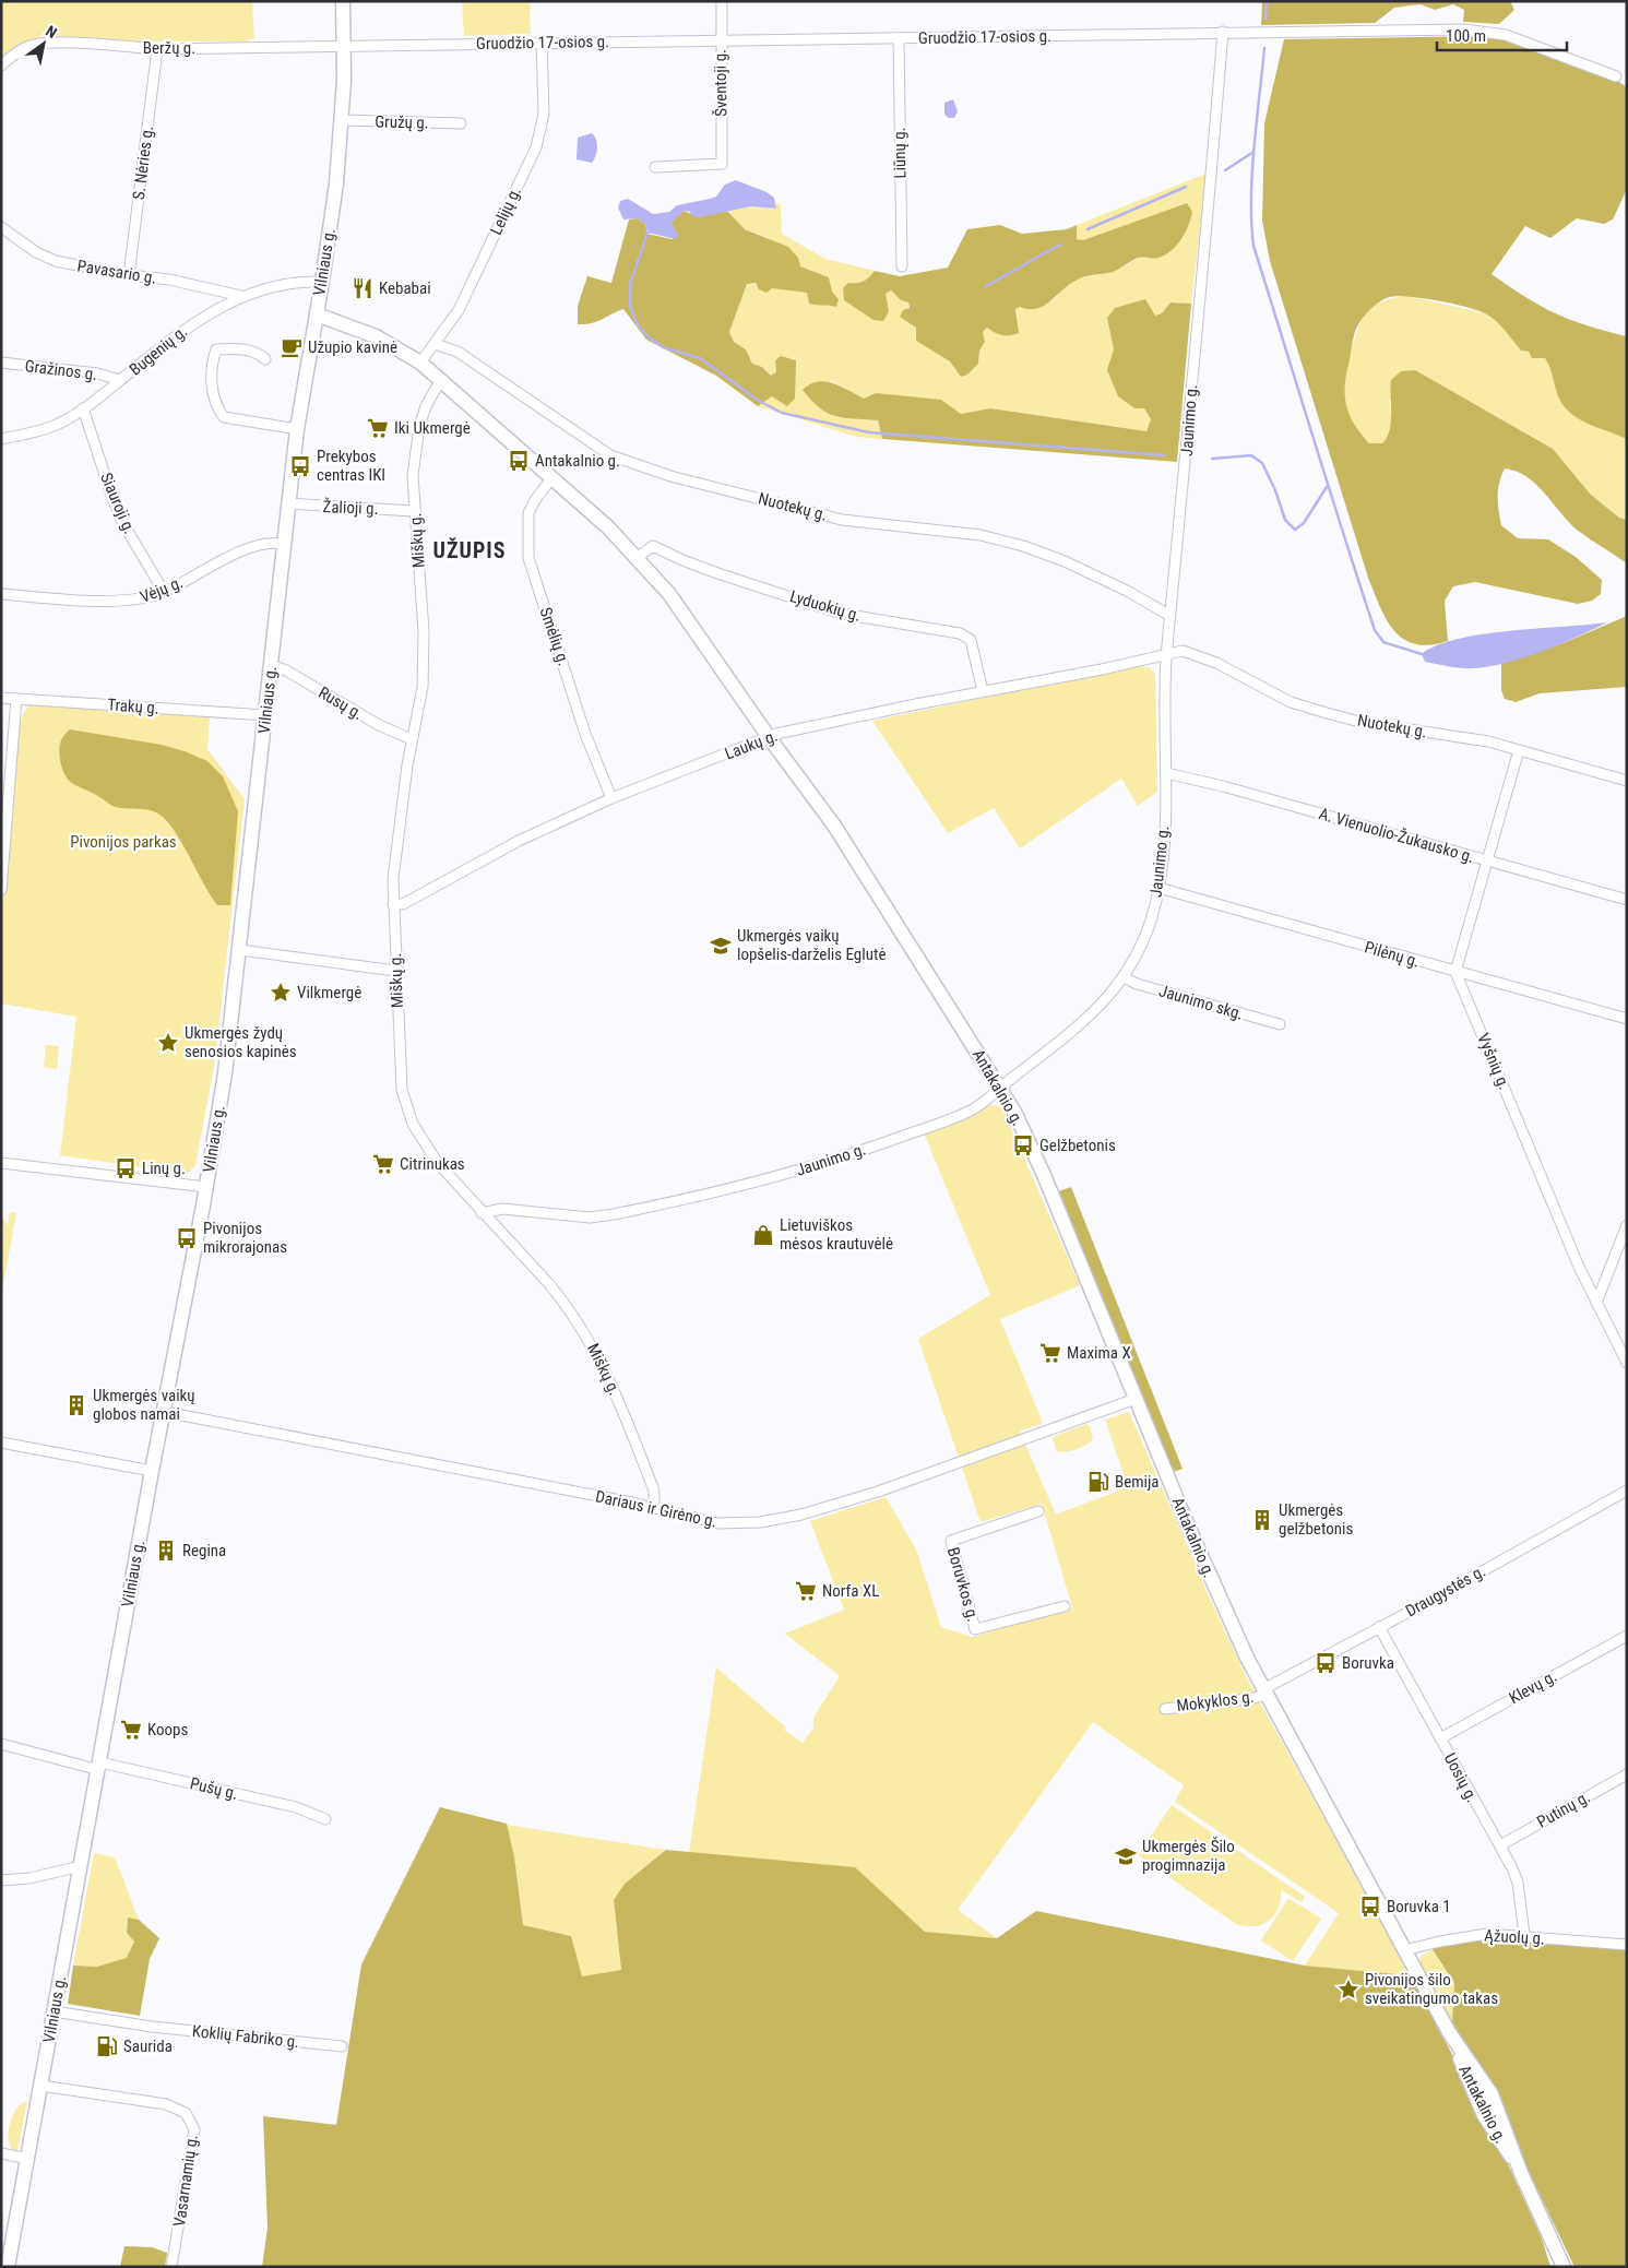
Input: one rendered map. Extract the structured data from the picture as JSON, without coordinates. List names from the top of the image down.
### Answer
{
  "streets": {
    "main road": ["Vilniaus g.", "Antakalnio g."],
    "street": [
      "Gruodžio 17-osios g.",
      "Beržų g.",
      "Šventoji g.",
      "Gružų g.",
      "Liūnų g.",
      "S. Nėries g.",
      "Lelijų g.",
      "Pavasario g.",
      "Bugenių g.",
      "Gražinos g.",
      "Jaunimo g.",
      "Siauroji g.",
      "Nuotekų g.",
      "Žalioji g.",
      "Miškų g.",
      "Vėjų g.",
      "Lyduokių g.",
      "Smėlių g.",
      "Rusų g.",
      "Trakų g.",
      "Laukų g.",
      "A. Vienuolio-Žukausko g.",
      "Pilėnų g.",
      "Jaunimo skg.",
      "Vyšnių g.",
      "Dariaus ir Girėno g.",
      "Boruvkos g.",
      "Draugystės g.",
      "Klevų g.",
      "Mokyklos g.",
      "Uosių g.",
      "Pušų g.",
      "Putinų g.",
      "Ąžuolų g.",
      "Koklių Fabriko g.",
      "Vasarnamių g."
    ]
  },
  "crossings": [
    ["Gruodžio 17-osios g.", "Beržų g."],
    ["Gruodžio 17-osios g.", "Šventoji g."],
    ["Gruodžio 17-osios g.", "Liūnų g."],
    ["Gruodžio 17-osios g.", "Lelijų g."],
    ["Gruodžio 17-osios g.", "Vilniaus g."],
    ["Gruodžio 17-osios g.", "Jaunimo g."],
    ["Beržų g.", "S. Nėries g."],
    ["Beržų g.", "Vilniaus g."],
    ["Gružų g.", "Vilniaus g."],
    ["S. Nėries g.", "Pavasario g."],
    ["Lelijų g.", "Nuotekų g."],
    ["Lelijų g.", "Antakalnio g."],
    ["Vilniaus g.", "Bugenių g."],
    ["Vilniaus g.", "Žalioji g."],
    ["Vilniaus g.", "Vėjų g."],
    ["Vilniaus g.", "Rusų g."],
    ["Vilniaus g.", "Trakų g."],
    ["Vilniaus g.", "Antakalnio g."],
    ["Vilniaus g.", "Dariaus ir Girėno g."],
    ["Vilniaus g.", "Pušų g."],
    ["Vilniaus g.", "Koklių Fabriko g."],
    ["Vilniaus g.", "Vasarnamių g."],
    ["Pavasario g.", "Bugenių g."],
    ["Bugenių g.", "Gražinos g."],
    ["Bugenių g.", "Siauroji g."],
    ["Jaunimo g.", "Nuotekų g."],
    ["Jaunimo g.", "Miškų g."],
    ["Jaunimo g.", "Laukų g."],
    ["Jaunimo g.", "A. Vienuolio-Žukausko g."],
    ["Jaunimo g.", "Pilėnų g."],
    ["Jaunimo g.", "Jaunimo skg."],
    ["Jaunimo g.", "Antakalnio g."],
    ["Siauroji g.", "Vėjų g."],
    ["Nuotekų g.", "Laukų g."],
    ["Žalioji g.", "Miškų g."],
    ["Miškų g.", "Rusų g."],
    ["Miškų g.", "Laukų g."],
    ["Miškų g.", "Antakalnio g."],
    ["Miškų g.", "Dariaus ir Girėno g."],
    ["Lyduokių g.", "Laukų g."],
    ["Lyduokių g.", "Antakalnio g."],
    ["Smėlių g.", "Laukų g."],
    ["Smėlių g.", "Antakalnio g."],
    ["Laukų g.", "Antakalnio g."],
    ["Pilėnų g.", "Vyšnių g."],
    ["Antakalnio g.", "Dariaus ir Girėno g."],
    ["Antakalnio g.", "Draugystės g."],
    ["Antakalnio g.", "Mokyklos g."],
    ["Antakalnio g.", "Ąžuolų g."],
    ["Draugystės g.", "Mokyklos g."],
    ["Draugystės g.", "Uosių g."],
    ["Klevų g.", "Uosių g."],
    ["Uosių g.", "Putinų g."],
    ["Uosių g.", "Ąžuolų g."]
  ],
  "districts": ["UŽUPIS"],
  "parks": ["Pivonijos parkas"],
  "places": {
    "restaurant": ["Kebabai"],
    "cafe": ["Užupio kavinė"],
    "supermarket": [
      "Iki Ukmergė",
      "Citrinukas",
      "Maxima X",
      "Norfa XL",
      "Koops"
    ],
    "bus stop": [
      "Antakalnio g.",
      "Prekybos centras IKI",
      "Gelžbetonis",
      "Linų g.",
      "Pivonijos mikrorajonas",
      "Boruvka",
      "Boruvka 1"
    ],
    "school or university": ["Ukmergės vaikų lopšelis-darželis Eglutė", "Ukmergės Šilo progimnazija"],
    "place": ["Vilkmergė", "Ukmergės žydų senosios kapinės", "Pivonijos šilo sveikatingumo takas"],
    "shop": ["Lietuviškos mėsos krautuvėlė"],
    "building": ["Ukmergės vaikų globos namai", "Ukmergės gelžbetonis", "Regina"],
    "fuel station": ["Bemija", "Saurida"]
  },
  "scale_bar": "100 m",
  "north": "top right"
}
